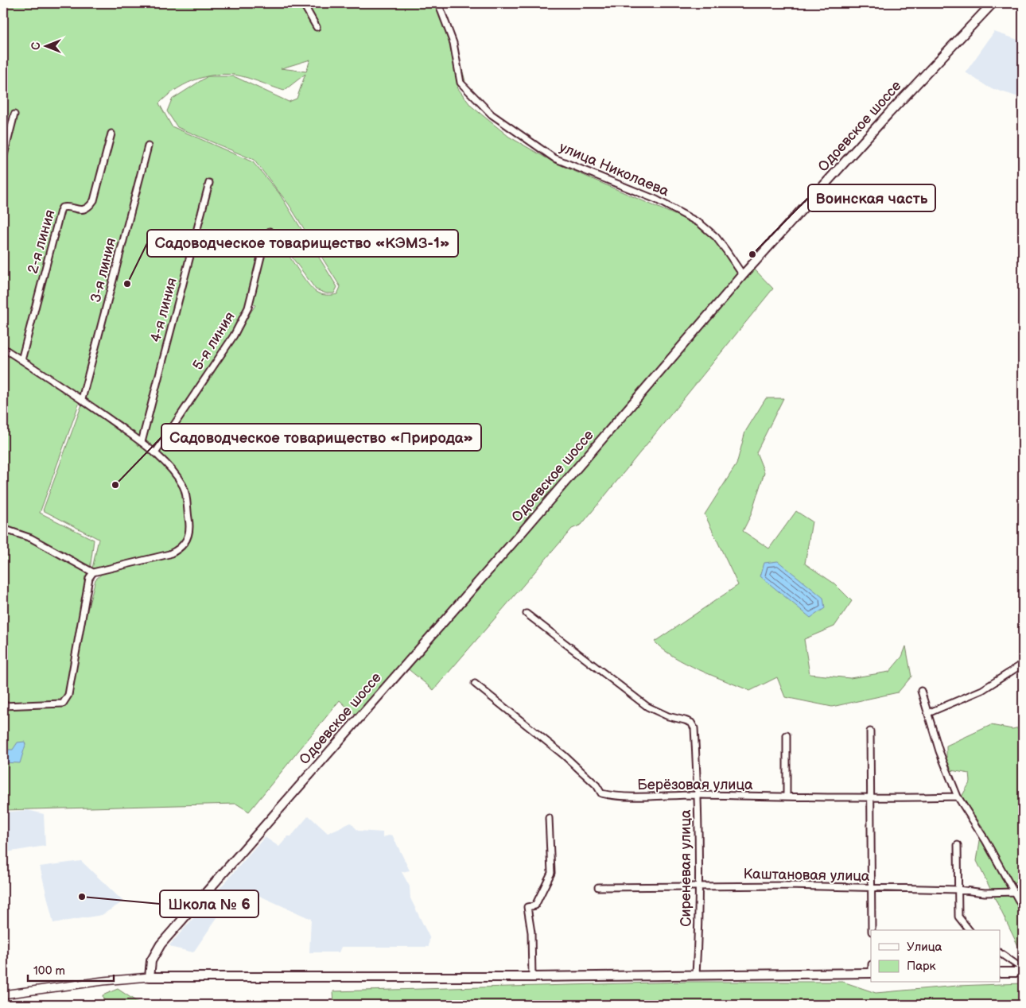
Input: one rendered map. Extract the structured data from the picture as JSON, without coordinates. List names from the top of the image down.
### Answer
{
  "streets": {
    "main road": ["Одоевское шоссе"],
    "street": [
      "улица Николаева",
      "2-я линия",
      "3-я линия",
      "4-я линия",
      "5-я линия",
      "Берёзовая улица",
      "Сиреневая улица",
      "Каштановая улица"
    ]
  },
  "crossings": [
    ["Одоевское шоссе", "улица Николаева"],
    ["Берёзовая улица", "Сиреневая улица"],
    ["Сиреневая улица", "Каштановая улица"]
  ],
  "places": [
    "Воинская часть",
    "Садоводческое товарищество «КЭМЗ-1»",
    "Садоводческое товарищество «Природа»",
    "Школа № 6"
  ],
  "legend": ["Улица", "Парк"],
  "scale_bar": "100 m",
  "north": "left"
}
